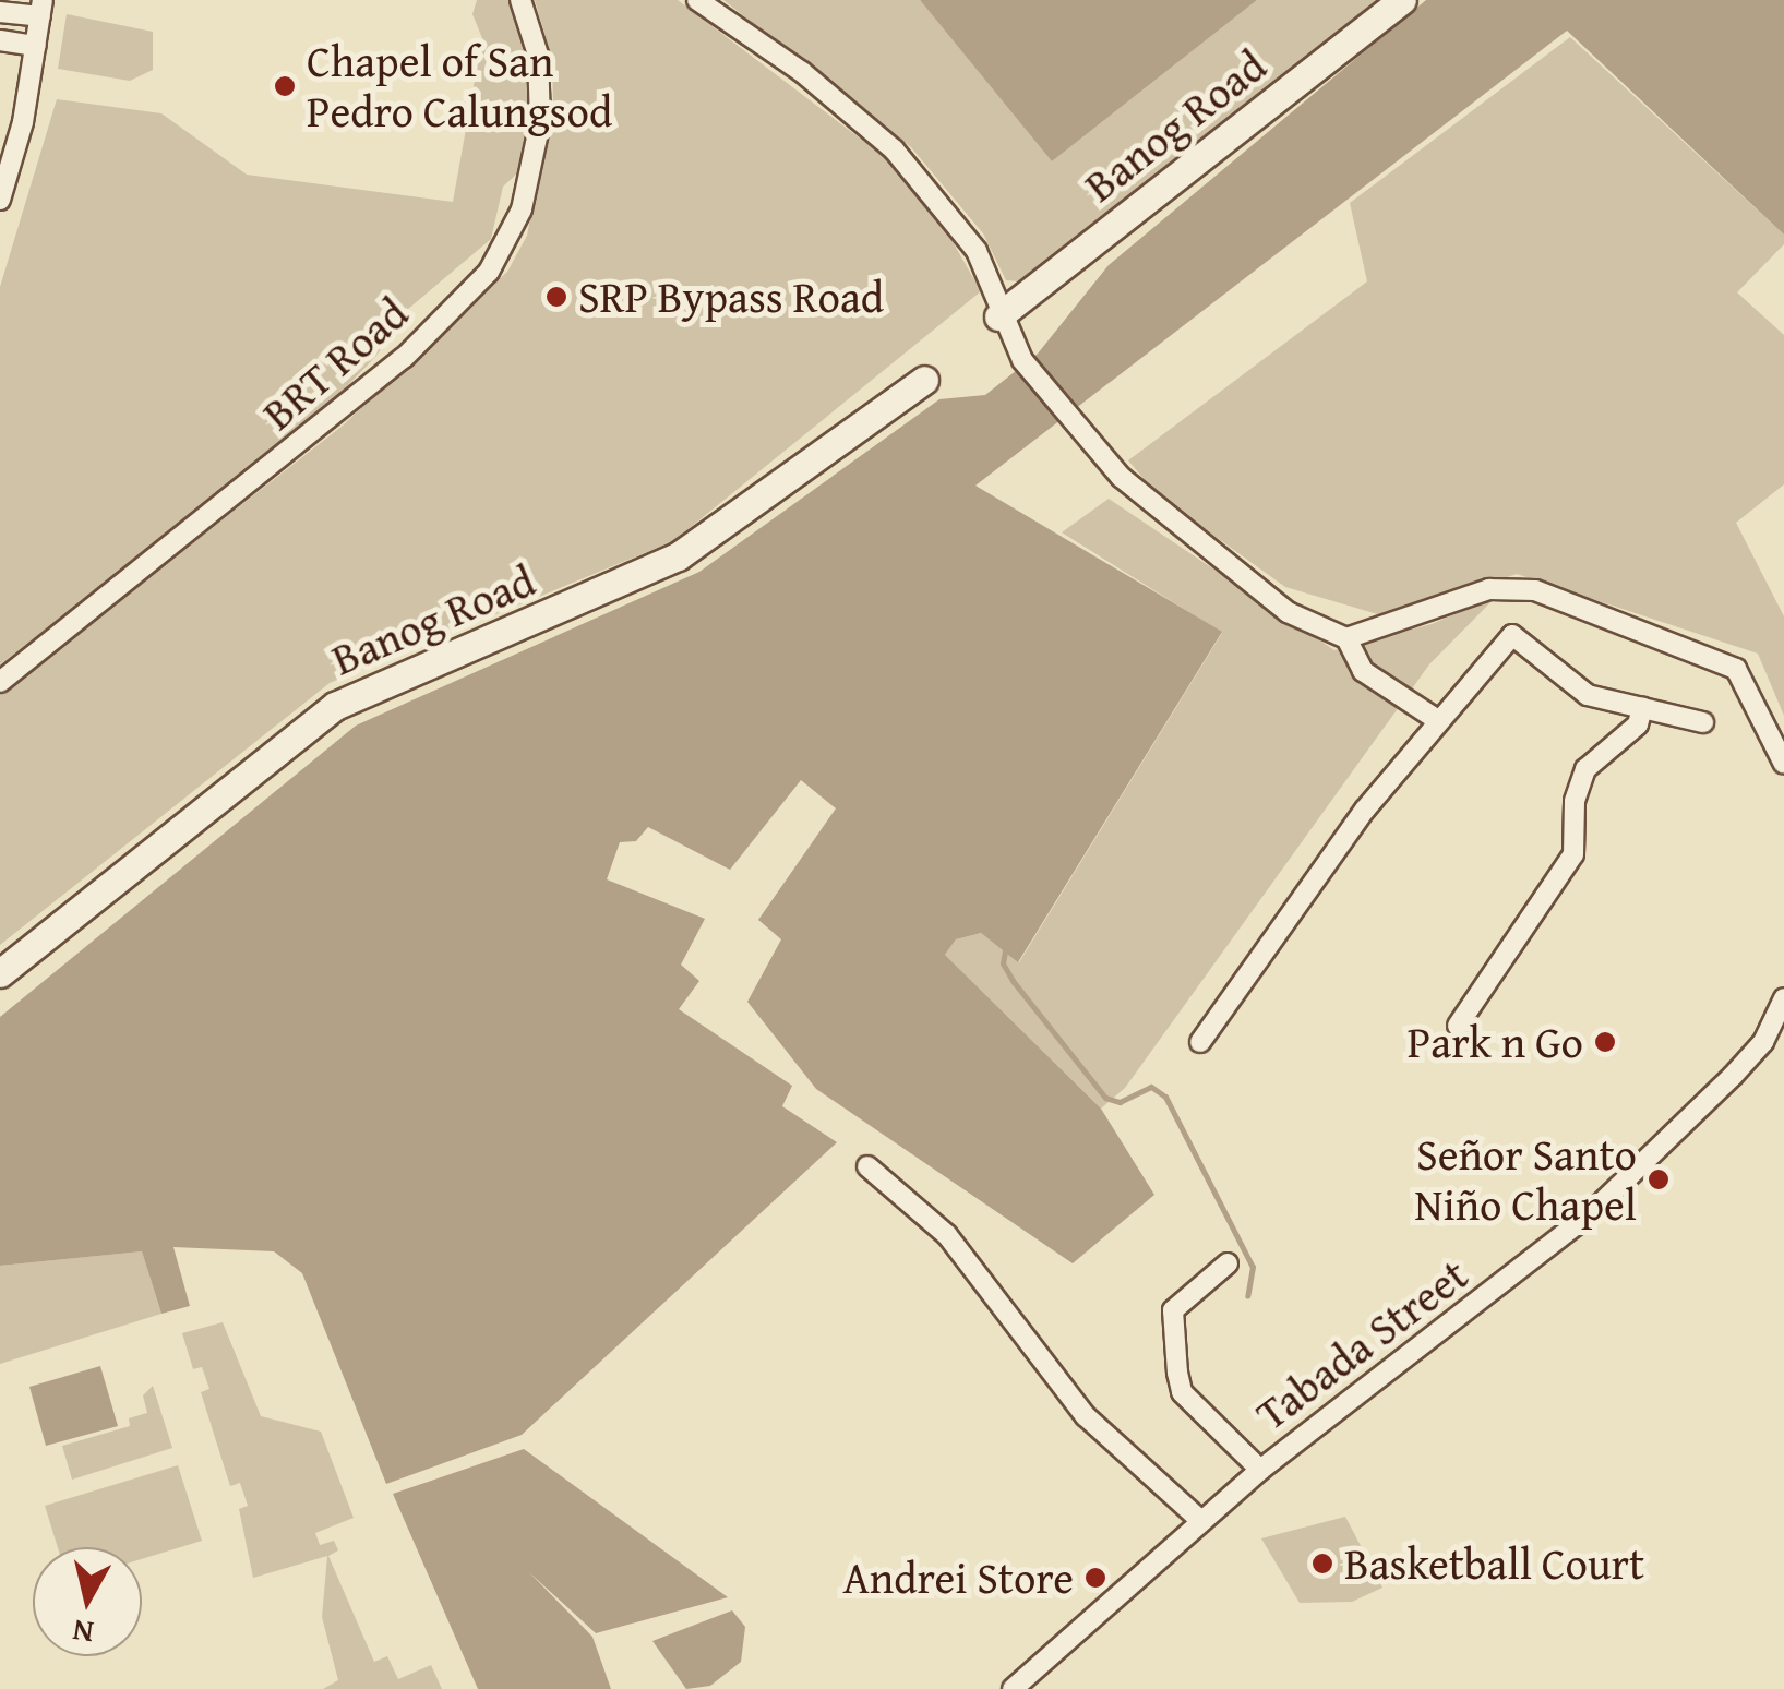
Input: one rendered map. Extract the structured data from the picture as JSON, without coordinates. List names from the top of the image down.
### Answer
{
  "streets": {
    "street": ["Banog Road", "BRT Road", "Tabada Street"]
  },
  "places": [
    "Chapel of San Pedro Calungsod",
    "SRP Bypass Road",
    "Park n Go",
    "Señor Santo Niño Chapel",
    "Basketball Court",
    "Andrei Store"
  ],
  "north": "bottom"
}
